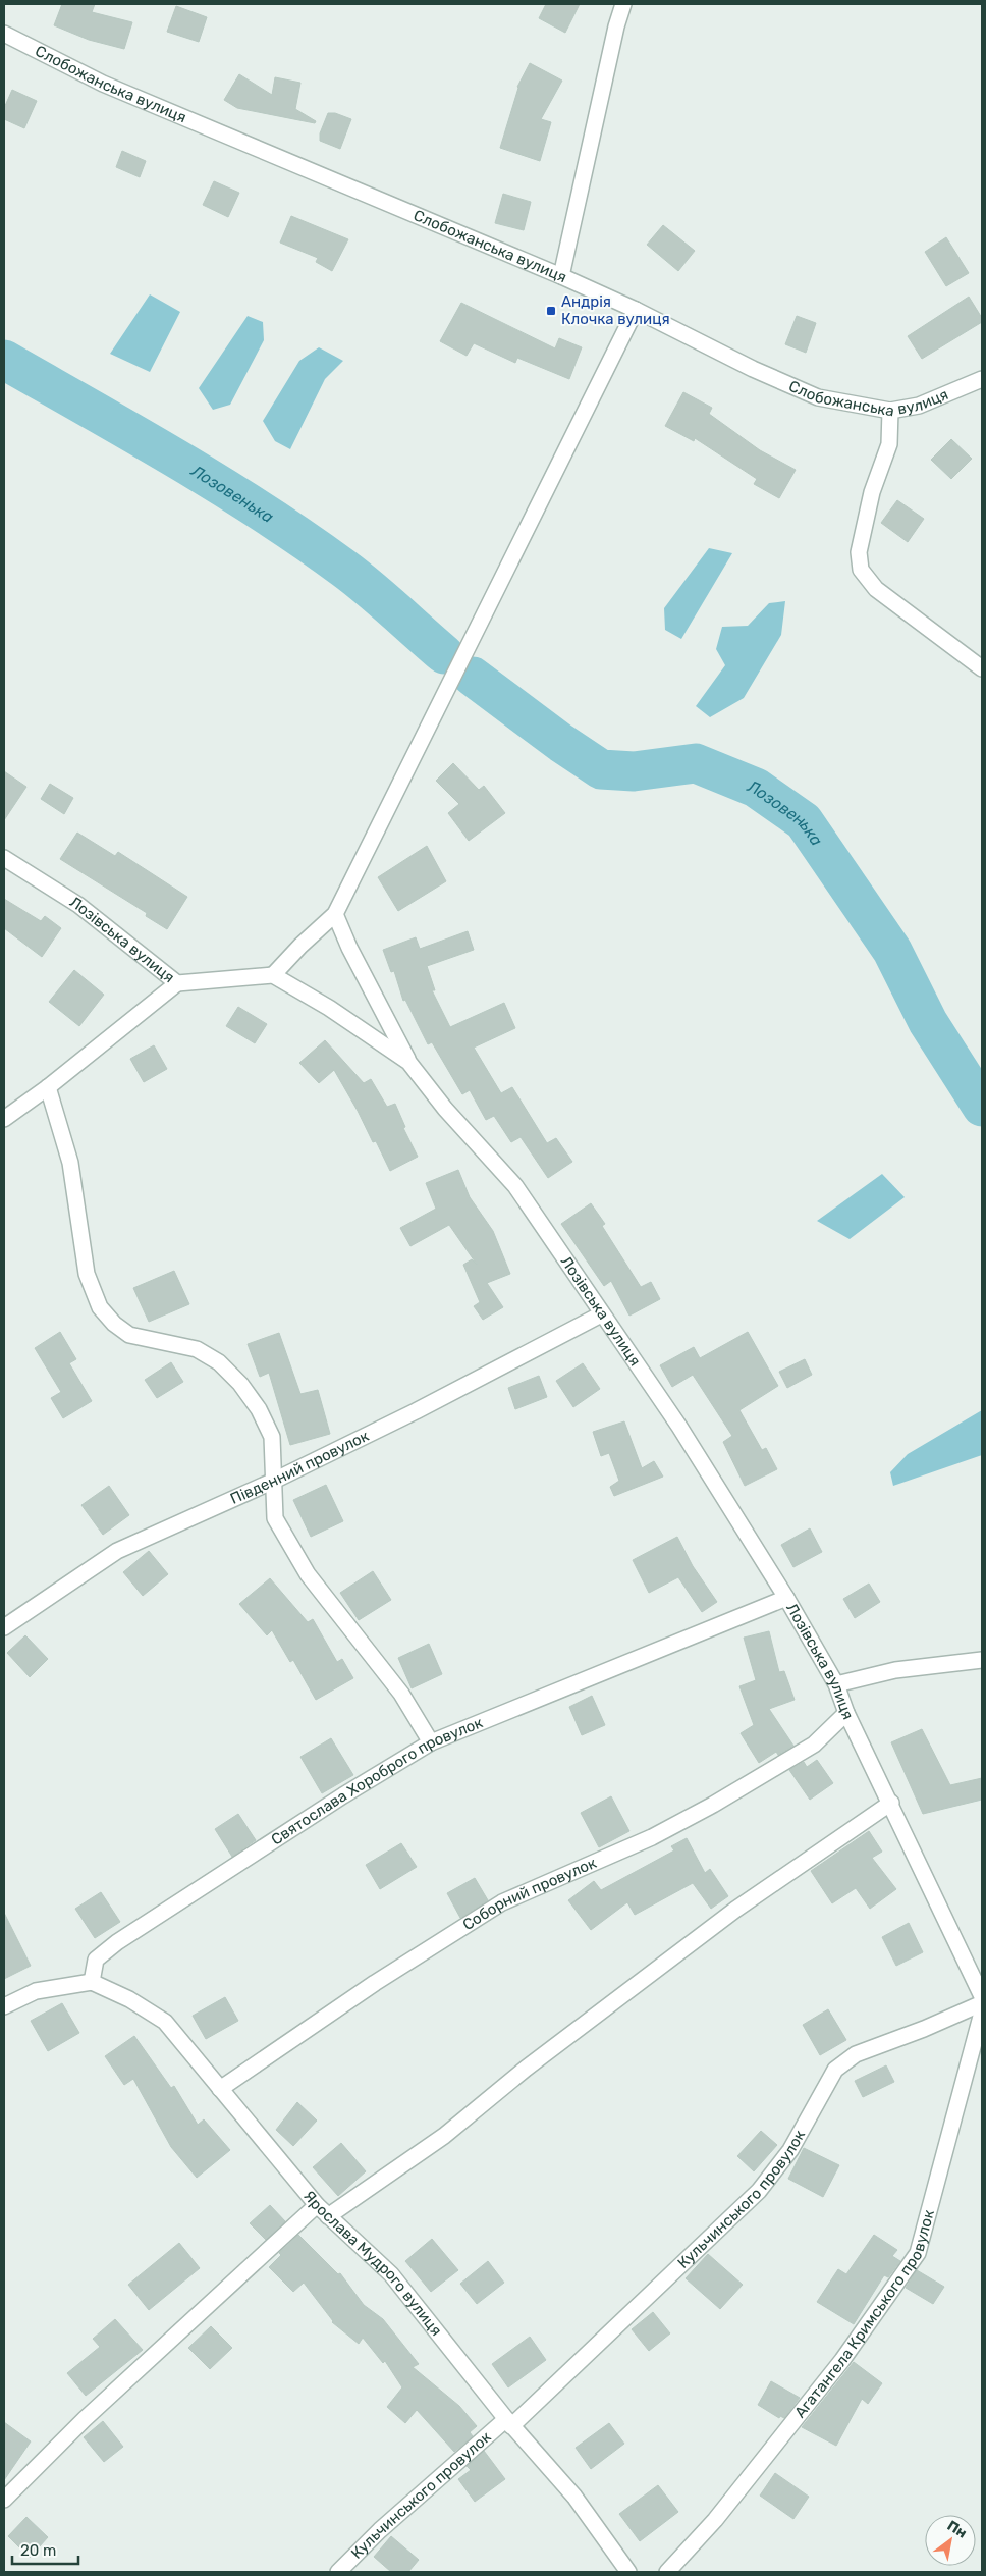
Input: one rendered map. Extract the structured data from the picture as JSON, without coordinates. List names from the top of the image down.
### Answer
{
  "streets": {
    "street": [
      "Слобожанська вулиця",
      "Лозівська вулиця",
      "Південний провулок",
      "Святослава Хороброго провулок",
      "Соборний провулок",
      "Кульчинського провулок",
      "Ярослава Мудрого вулиця",
      "Агатангела Кримського провулок"
    ]
  },
  "crossings": [
    ["Лозівська вулиця", "Південний провулок"],
    ["Лозівська вулиця", "Святослава Хороброго провулок"],
    ["Лозівська вулиця", "Соборний провулок"],
    ["Святослава Хороброго провулок", "Ярослава Мудрого вулиця"],
    ["Соборний провулок", "Ярослава Мудрого вулиця"],
    ["Кульчинського провулок", "Ярослава Мудрого вулиця"]
  ],
  "water": ["Лозовенька"],
  "places": {
    "transit": ["Андрія Клочка вулиця"]
  },
  "scale_bar": "20 m",
  "north": "top right"
}
